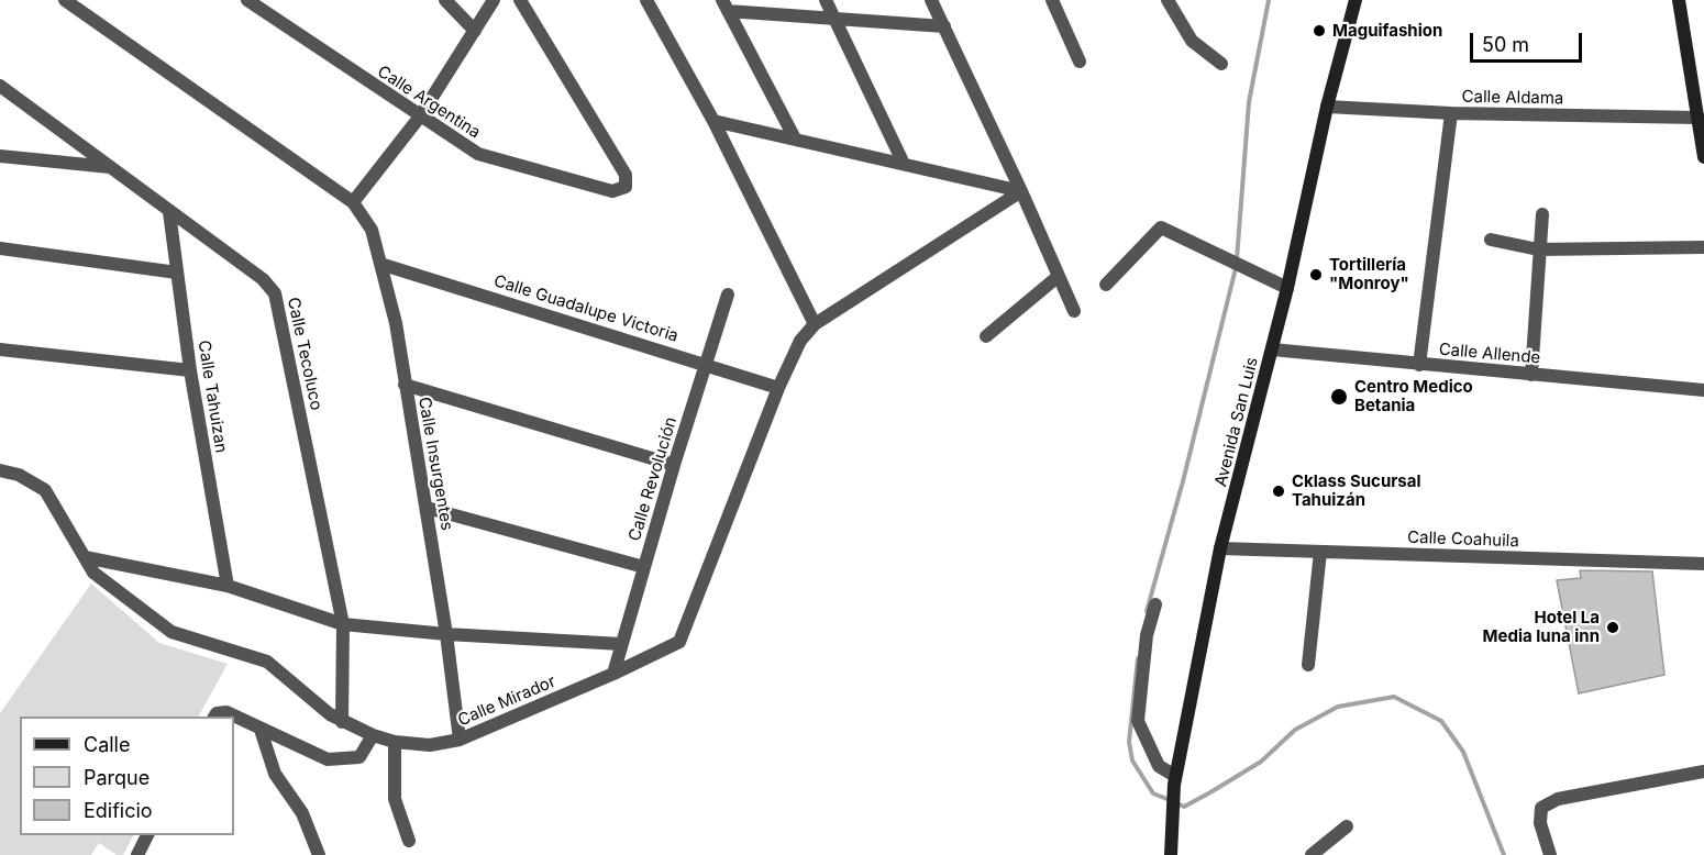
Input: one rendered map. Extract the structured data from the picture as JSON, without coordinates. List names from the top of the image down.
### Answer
{
  "streets": {
    "street": [
      "Calle Aldama",
      "Calle Argentina",
      "Calle Guadalupe Victoria",
      "Calle Tecoluco",
      "Calle Allende",
      "Calle Tahuizan",
      "Avenida San Luis",
      "Calle Insurgentes",
      "Calle Revolución",
      "Calle Coahuila",
      "Calle Mirador"
    ]
  },
  "crossings": [
    ["Calle Aldama", "Avenida San Luis"],
    ["Calle Guadalupe Victoria", "Calle Insurgentes"],
    ["Calle Guadalupe Victoria", "Calle Revolución"],
    ["Calle Guadalupe Victoria", "Calle Mirador"],
    ["Calle Tecoluco", "Calle Tahuizan"],
    ["Calle Tecoluco", "Calle Mirador"],
    ["Calle Allende", "Avenida San Luis"],
    ["Avenida San Luis", "Calle Coahuila"],
    ["Calle Insurgentes", "Calle Mirador"],
    ["Calle Revolución", "Calle Mirador"]
  ],
  "places": [
    "Maguifashion",
    "Tortillería \"Monroy\"",
    "Centro Medico Betania",
    "Cklass Sucursal Tahuizán",
    "Hotel La Media luna inn"
  ],
  "legend": ["Calle", "Parque", "Edificio"],
  "scale_bar": "50 m"
}
